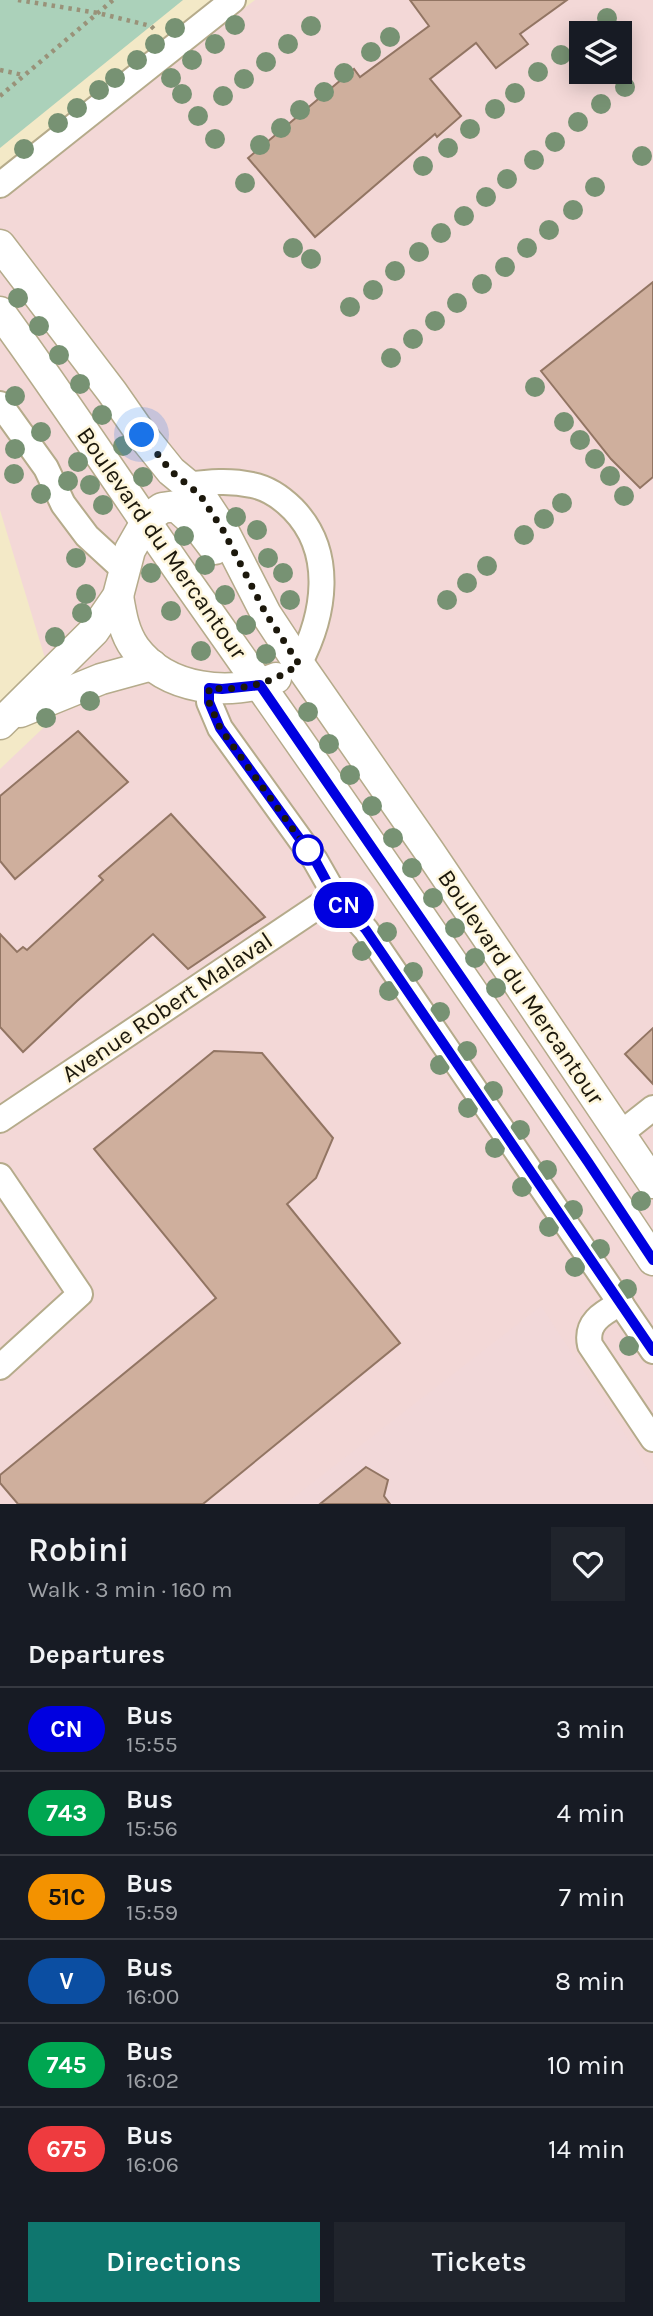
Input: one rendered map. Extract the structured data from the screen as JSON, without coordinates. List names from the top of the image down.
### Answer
{
  "streets": {
    "main road": ["Boulevard du Mercantour"],
    "street": ["Avenue Robert Malaval"]
  },
  "lines": ["bus line CN"],
  "page": {
    "on_map": "CN",
    "heading": [
      ["Robini", "Walk · 3 min · 160 m"],
      "Departures"
    ],
    "list": [
      {
        "mark": "CN",
        "name": "Bus",
        "note": "15:55",
        "value": "3 min"
      },
      {
        "mark": "743",
        "name": "Bus",
        "note": "15:56",
        "value": "4 min"
      },
      {
        "mark": "51C",
        "name": "Bus",
        "note": "15:59",
        "value": "7 min"
      },
      {
        "mark": "V",
        "name": "Bus",
        "note": "16:00",
        "value": "8 min"
      },
      {
        "mark": "745",
        "name": "Bus",
        "note": "16:02",
        "value": "10 min"
      },
      {
        "mark": "675",
        "name": "Bus",
        "note": "16:06",
        "value": "14 min"
      }
    ],
    "buttons": ["Directions", "Tickets"]
  }
}
